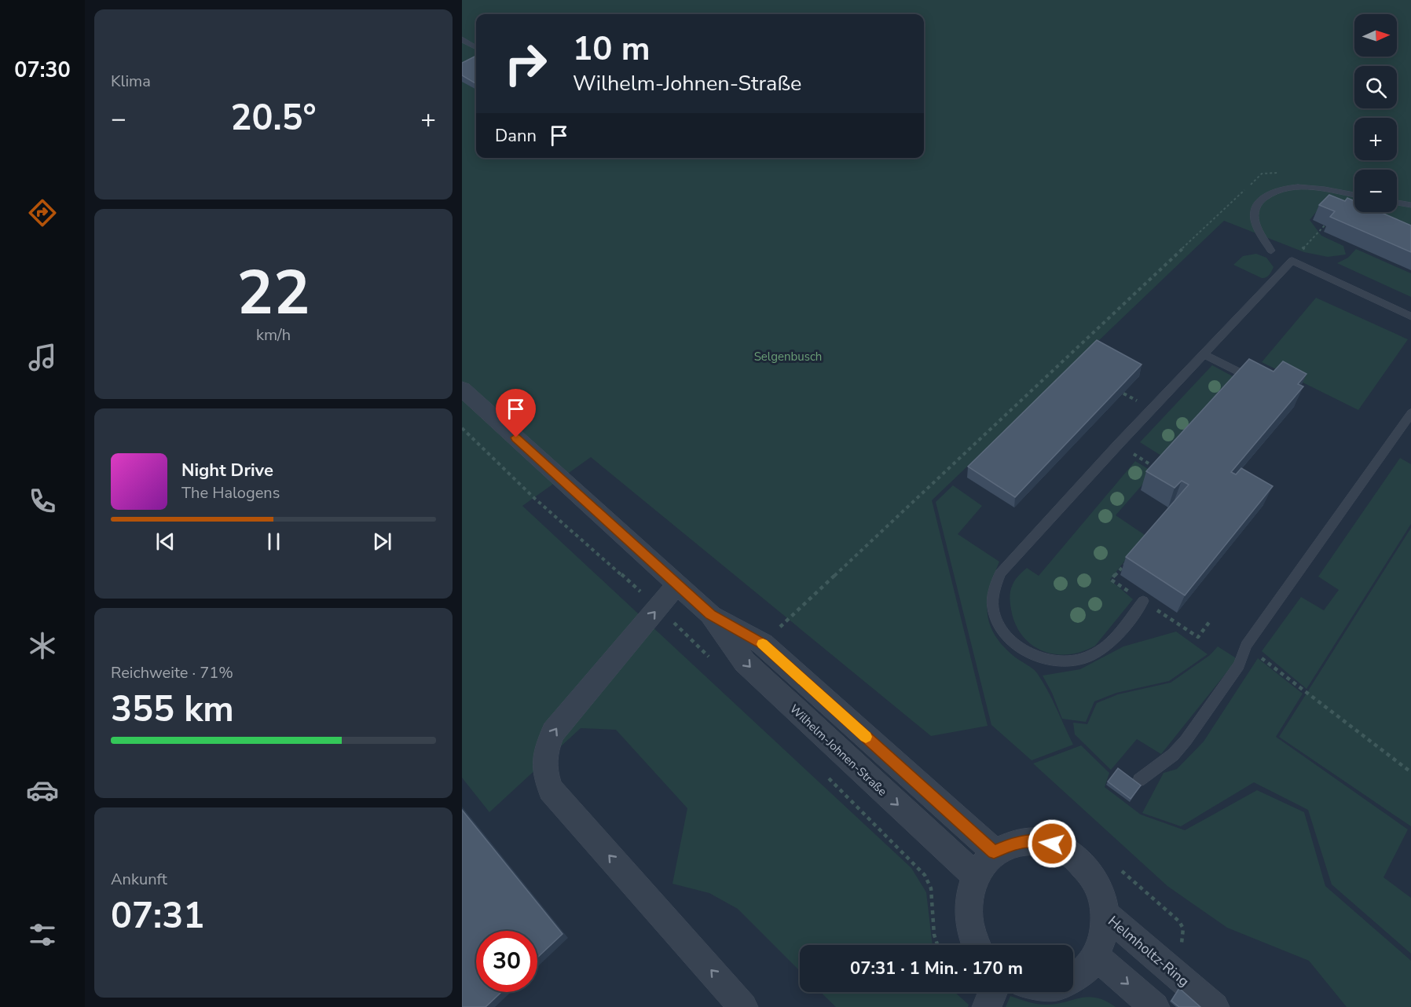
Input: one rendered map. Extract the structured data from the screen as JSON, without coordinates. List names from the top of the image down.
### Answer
{
  "streets": {
    "street": ["Wilhelm-Johnen-Straße", "Helmholtz-Ring"]
  },
  "parks": ["Selgenbusch"],
  "north": "right",
  "page": {
    "tabs": "07:30",
    "tile": [
      "Klima",
      ["22", "km/h"],
      ["Reichweite · 71%", "355 km"],
      ["Ankunft", "07:31"]
    ],
    "map_buttons": ["+", "−"],
    "turn": ["10 m", "Wilhelm-Johnen-Straße"],
    "heat": ["−", "20.5°", "+"],
    "then": "Dann",
    "song": ["Night Drive", "The Halogens"],
    "limit": "30",
    "trip": "07:31 · 1 Min. · 170 m"
  }
}
